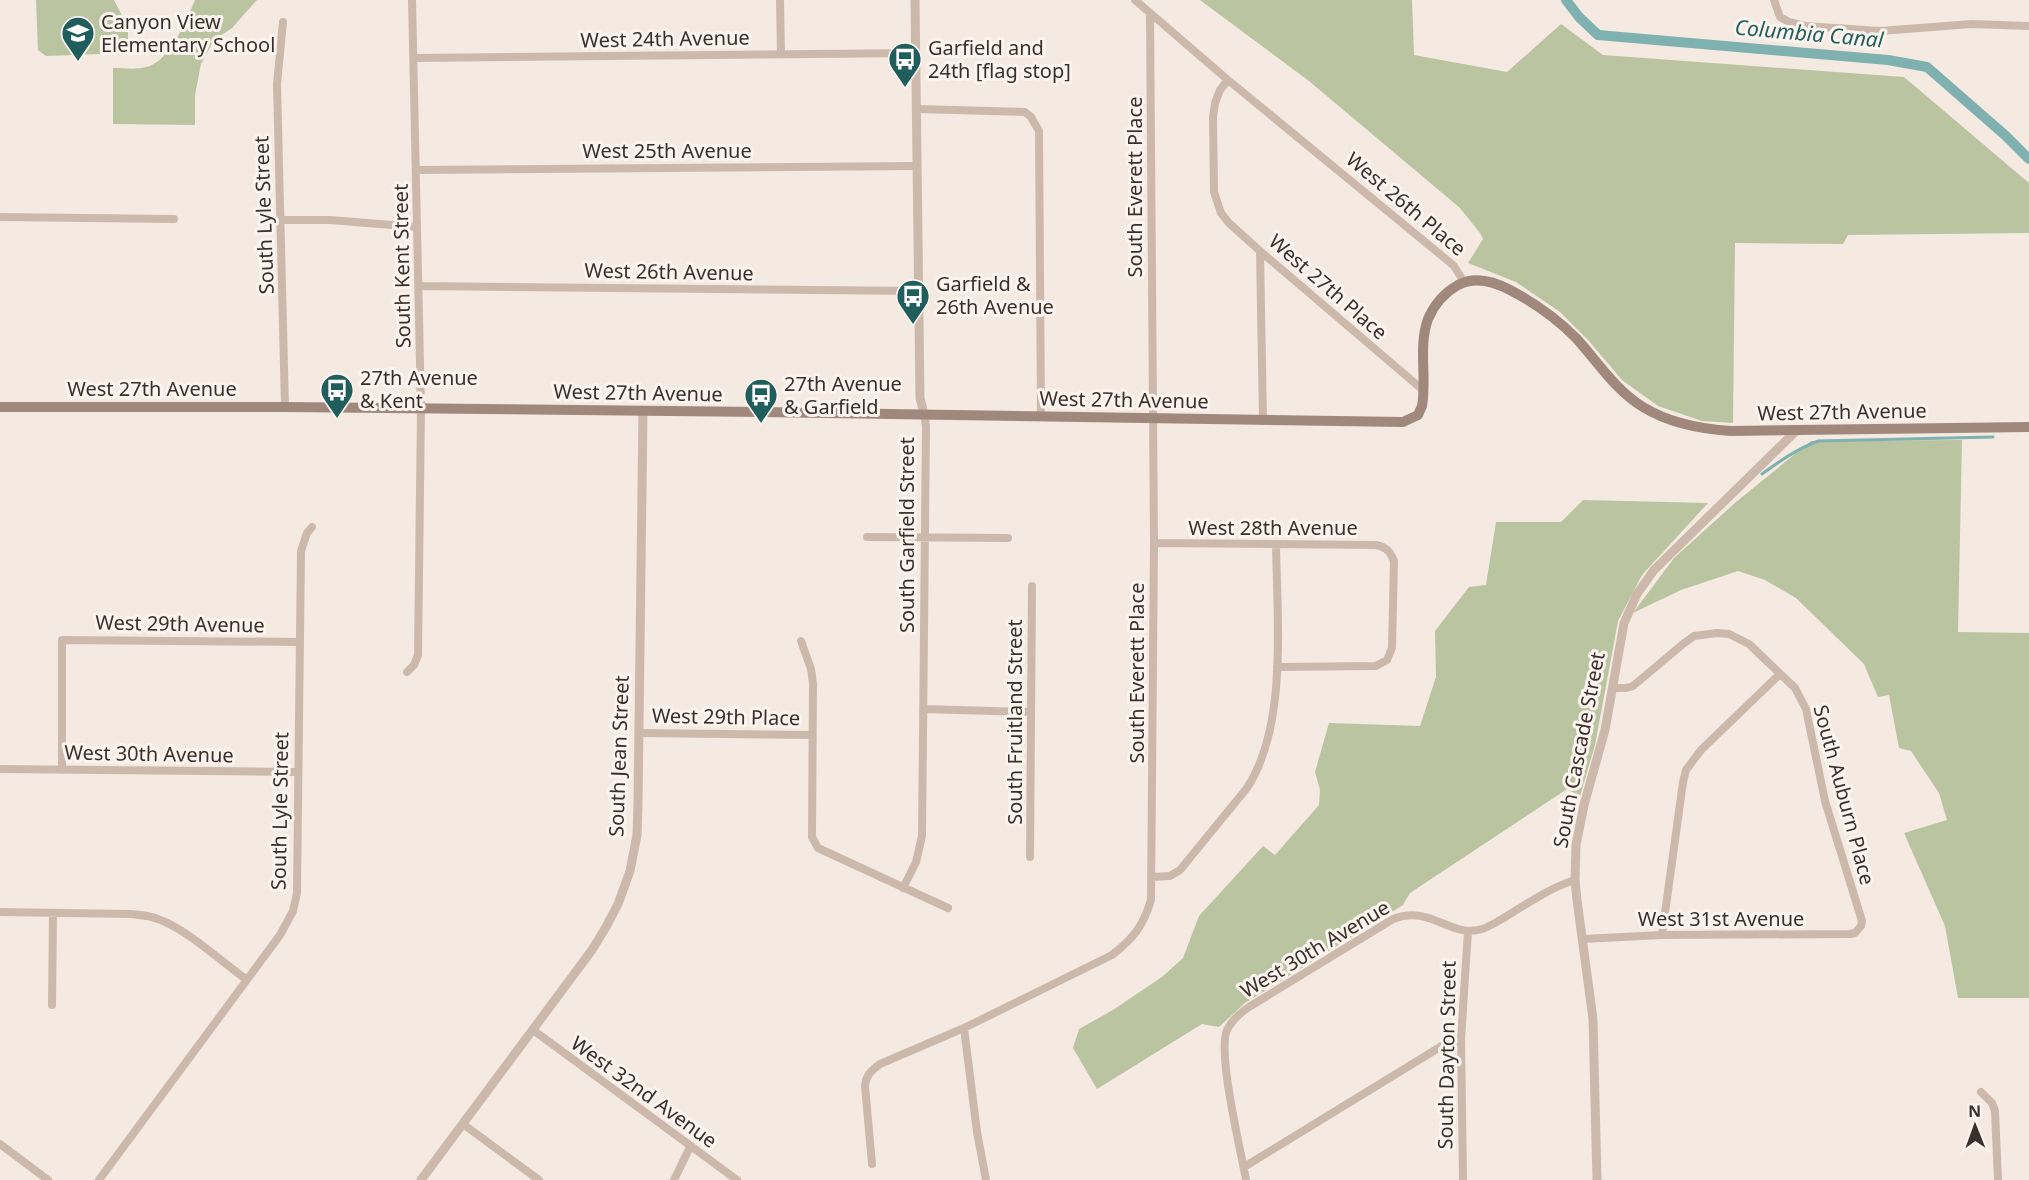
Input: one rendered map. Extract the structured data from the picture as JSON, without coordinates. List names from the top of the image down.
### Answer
{
  "streets": {
    "main road": ["West 26th Place", "West 27th Avenue"],
    "street": [
      "West 24th Avenue",
      "West 25th Avenue",
      "South Everett Place",
      "South Lyle Street",
      "South Kent Street",
      "West 26th Avenue",
      "West 27th Place",
      "West 28th Avenue",
      "South Garfield Street",
      "West 29th Avenue",
      "West 29th Place",
      "South Fruitland Street",
      "South Cascade Street",
      "West 30th Avenue",
      "South Jean Street",
      "South Auburn Place",
      "West 31st Avenue",
      "South Dayton Street",
      "West 32nd Avenue"
    ]
  },
  "crossings": [
    ["West 24th Avenue", "South Kent Street"],
    ["West 24th Avenue", "South Garfield Street"],
    ["West 25th Avenue", "South Kent Street"],
    ["West 25th Avenue", "South Garfield Street"],
    ["South Everett Place", "West 26th Place"],
    ["South Everett Place", "West 27th Avenue"],
    ["South Everett Place", "West 28th Avenue"],
    ["West 26th Place", "West 27th Place"],
    ["West 26th Place", "West 27th Avenue"],
    ["South Lyle Street", "West 27th Avenue"],
    ["South Lyle Street", "West 29th Avenue"],
    ["South Lyle Street", "West 30th Avenue"],
    ["South Kent Street", "West 26th Avenue"],
    ["South Kent Street", "West 27th Avenue"],
    ["West 26th Avenue", "South Garfield Street"],
    ["West 27th Place", "West 27th Avenue"],
    ["West 27th Avenue", "South Garfield Street"],
    ["West 27th Avenue", "South Cascade Street"],
    ["West 27th Avenue", "South Jean Street"],
    ["West 29th Avenue", "West 30th Avenue"],
    ["West 29th Place", "South Jean Street"],
    ["South Cascade Street", "West 31st Avenue"],
    ["West 30th Avenue", "South Dayton Street"],
    ["South Jean Street", "West 32nd Avenue"],
    ["South Auburn Place", "West 31st Avenue"]
  ],
  "water": ["Columbia Canal"],
  "places": {
    "school or university": ["Canyon View Elementary School"],
    "bus stop": [
      "Garfield and 24th [flag stop]",
      "Garfield & 26th Avenue",
      "27th Avenue & Kent",
      "27th Avenue & Garfield"
    ]
  },
  "north": "top"
}
